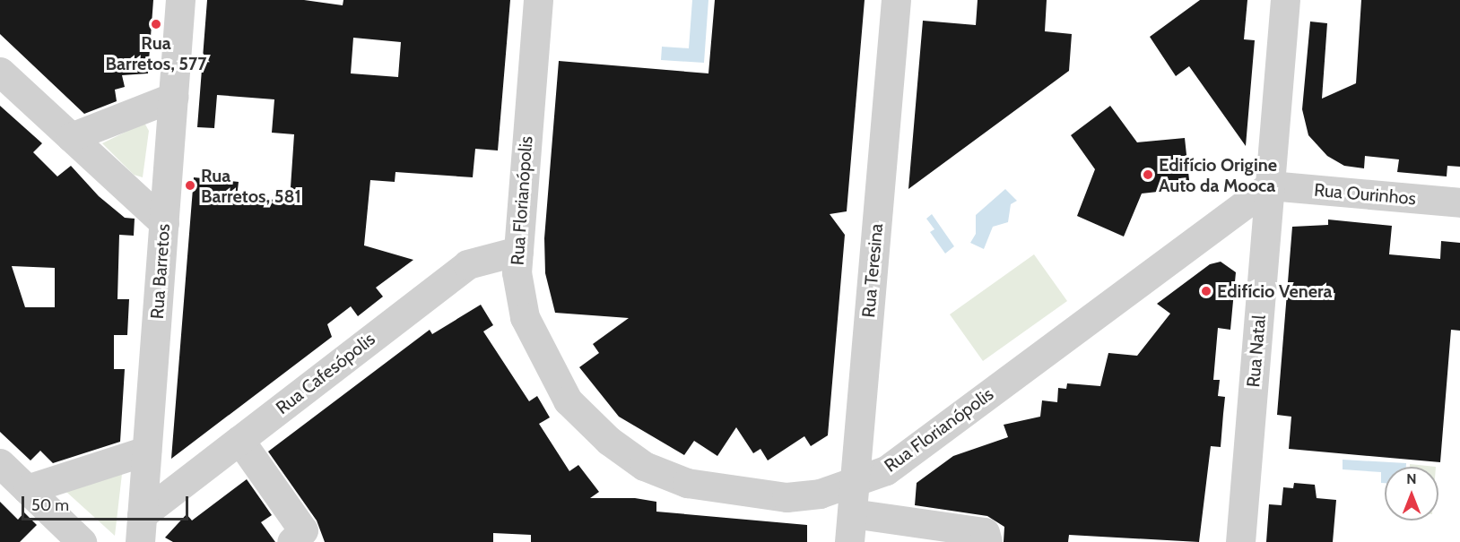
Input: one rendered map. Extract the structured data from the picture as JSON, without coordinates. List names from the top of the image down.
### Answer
{
  "streets": {
    "street": [
      "Rua Ourinhos",
      "Rua Florianópolis",
      "Rua Teresina",
      "Rua Barretos",
      "Rua Natal",
      "Rua Cafesópolis"
    ]
  },
  "crossings": [
    ["Rua Ourinhos", "Rua Florianópolis"],
    ["Rua Ourinhos", "Rua Natal"],
    ["Rua Florianópolis", "Rua Teresina"],
    ["Rua Florianópolis", "Rua Natal"],
    ["Rua Florianópolis", "Rua Cafesópolis"],
    ["Rua Barretos", "Rua Cafesópolis"]
  ],
  "places": [
    "Rua Barretos, 577",
    "Edifício Origine Auto da Mooca",
    "Rua Barretos, 581",
    "Edifício Venera"
  ],
  "scale_bar": "50 m",
  "north": "top"
}
